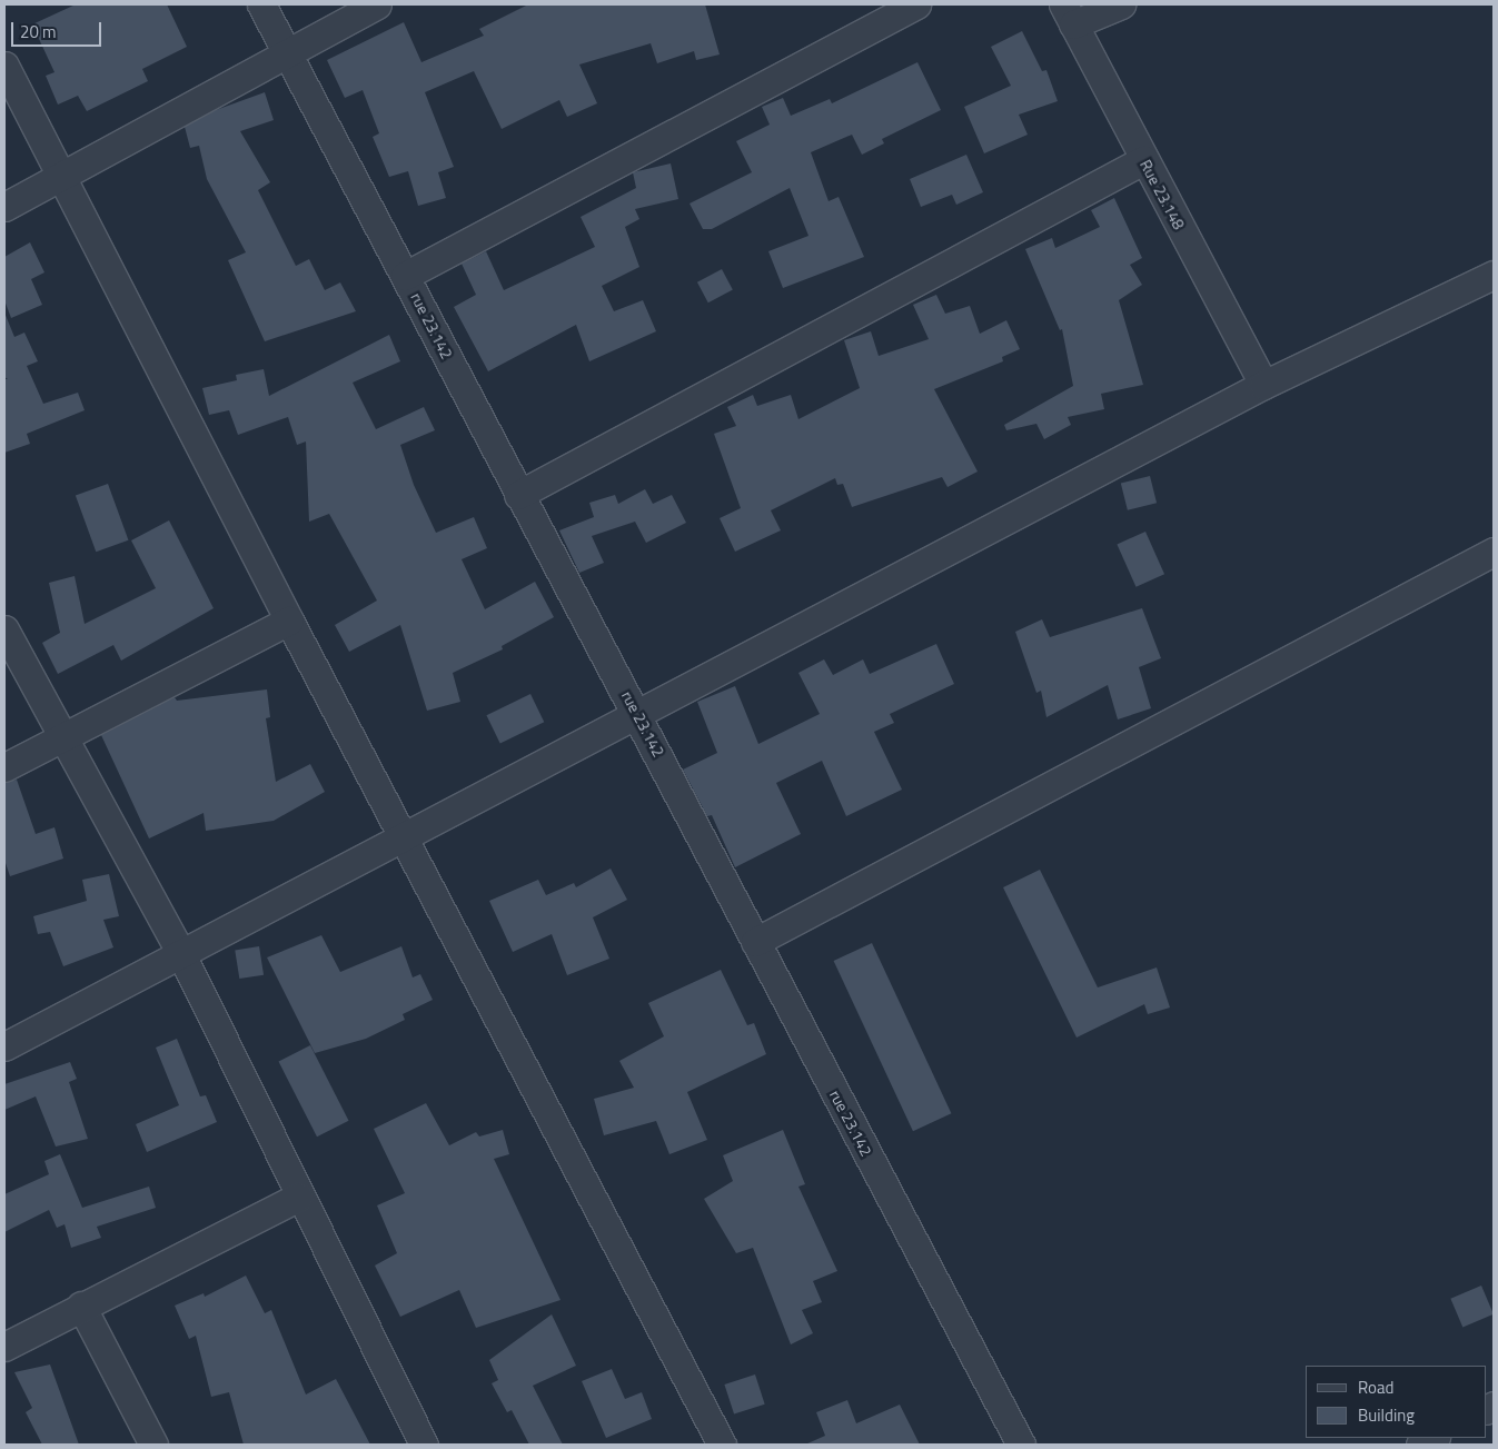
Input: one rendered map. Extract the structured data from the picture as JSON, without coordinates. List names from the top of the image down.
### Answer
{
  "streets": {
    "street": ["Rue 23.148", "rue 23.142"]
  },
  "legend": ["Road", "Building"],
  "scale_bar": "20 m"
}
